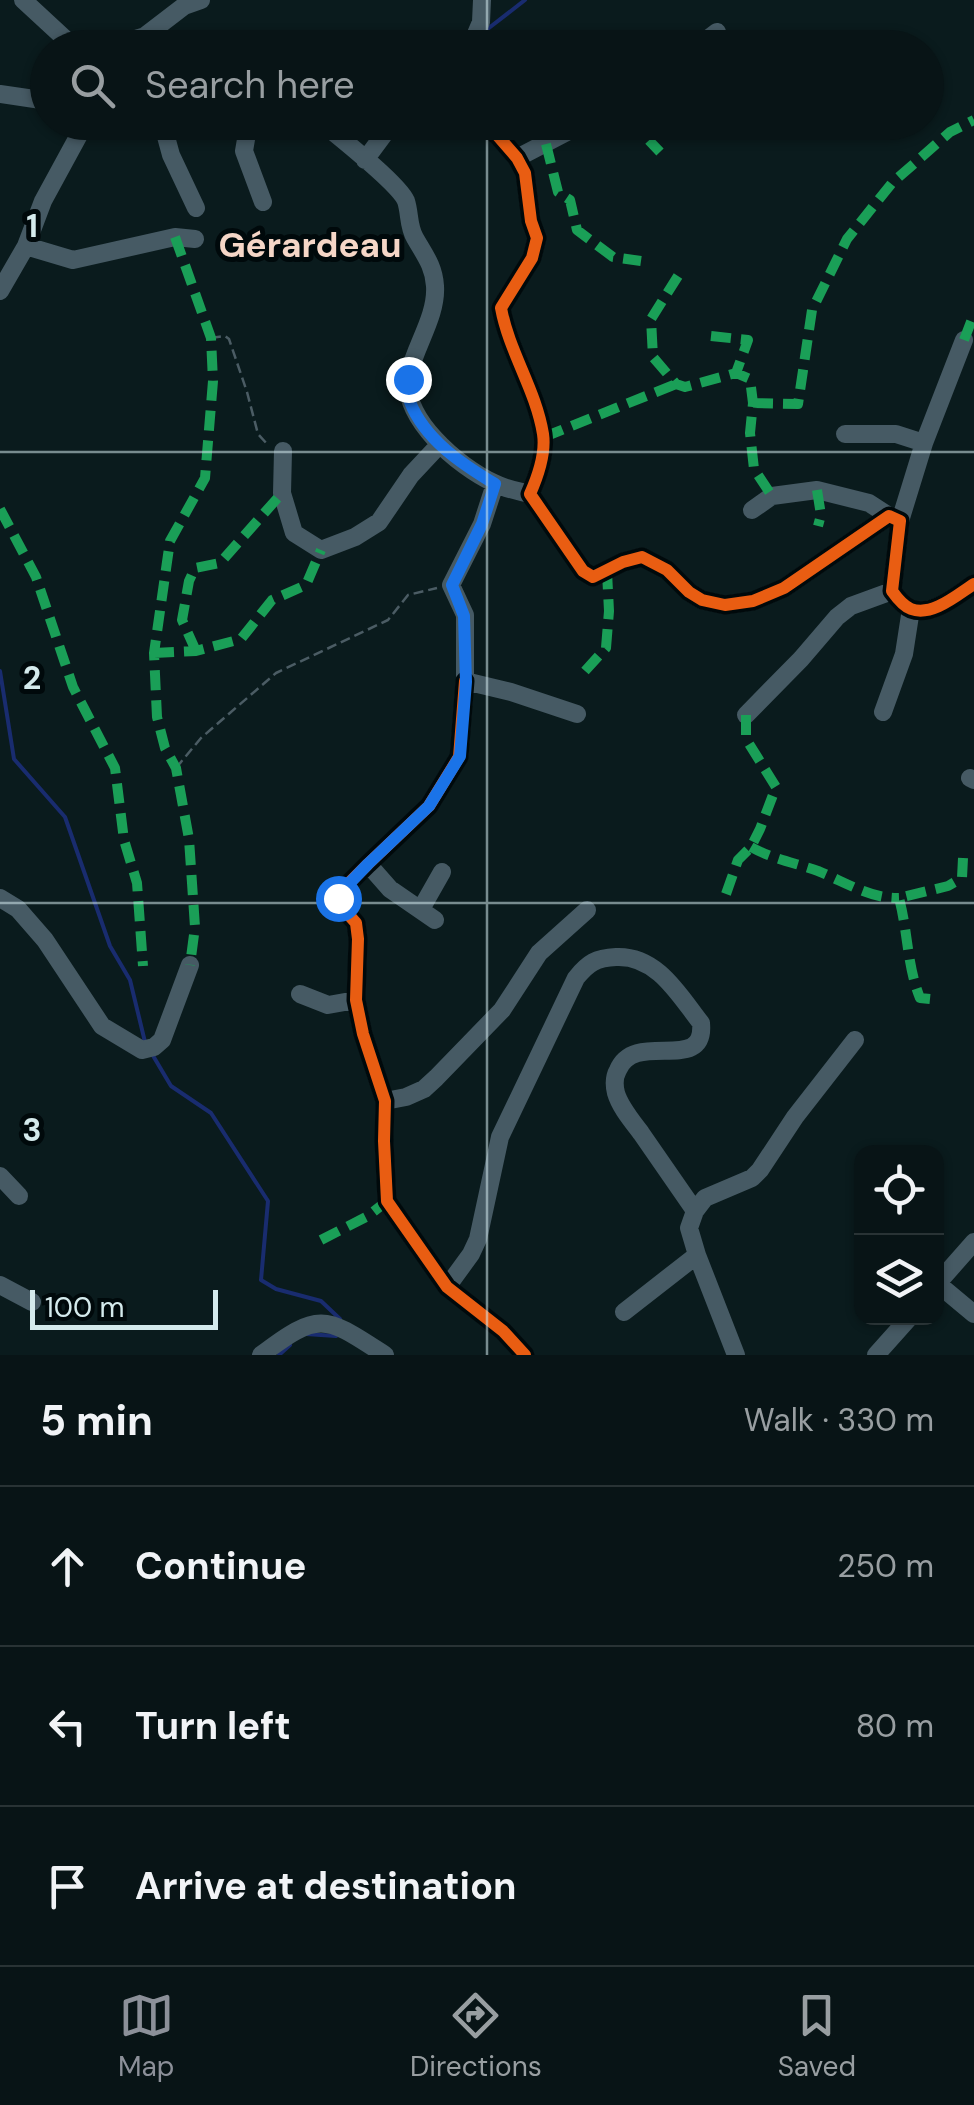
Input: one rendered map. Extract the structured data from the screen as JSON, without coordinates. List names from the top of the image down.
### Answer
{
  "districts": ["Gérardeau"],
  "scale_bar": "100 m",
  "page": {
    "search": "Search here",
    "scale": "100 m",
    "heading": ["5 min", "Walk · 330 m"],
    "list": [
      ["Continue", "250 m"],
      ["Turn left", "80 m"],
      "Arrive at destination"
    ],
    "nav": ["Map", "Directions", "Saved"]
  },
  "grid": {
    "rows": ["1", "2", "3"]
  }
}
